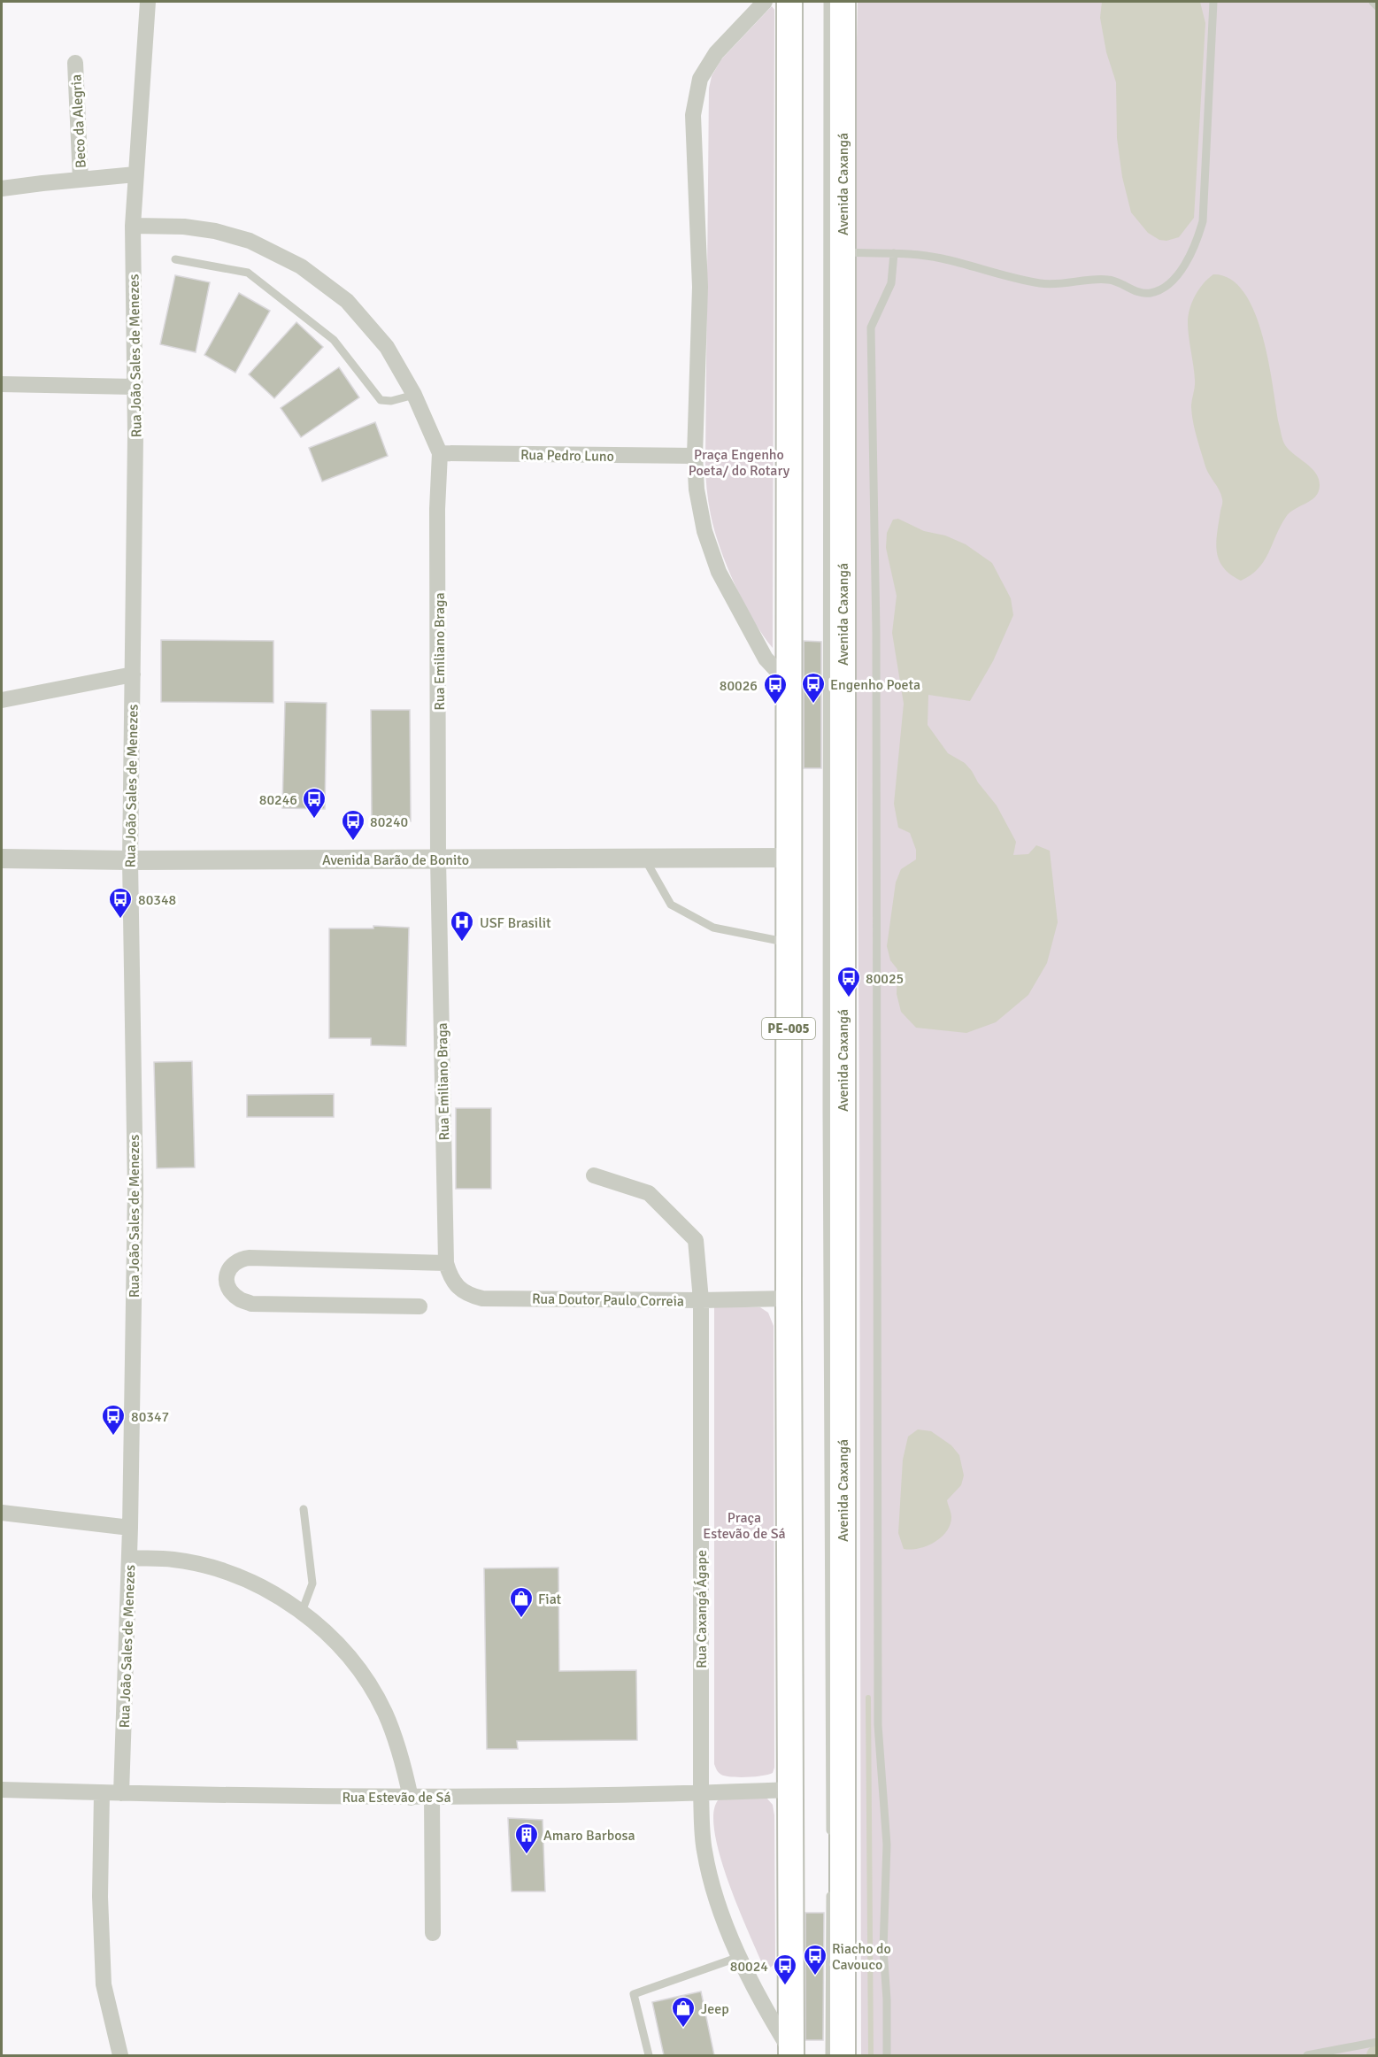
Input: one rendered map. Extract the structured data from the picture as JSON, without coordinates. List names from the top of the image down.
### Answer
{
  "streets": {
    "main road": ["Avenida Caxangá", "PE-005"],
    "street": [
      "Beco da Alegria",
      "Rua João Sales de Menezes",
      "Rua Pedro Luno",
      "Rua Emiliano Braga",
      "Avenida Barão de Bonito",
      "Rua Doutor Paulo Correia",
      "Rua Caxangá Ágape",
      "Rua Estevão de Sá"
    ]
  },
  "crossings": [
    ["Rua João Sales de Menezes", "Rua Emiliano Braga"],
    ["Rua João Sales de Menezes", "Avenida Barão de Bonito"],
    ["Rua João Sales de Menezes", "Rua Estevão de Sá"],
    ["Rua Pedro Luno", "Rua Emiliano Braga"],
    ["Rua Emiliano Braga", "Avenida Barão de Bonito"],
    ["Rua Emiliano Braga", "Rua Doutor Paulo Correia"],
    ["Avenida Barão de Bonito", "PE-005"],
    ["PE-005", "Rua Doutor Paulo Correia"],
    ["PE-005", "Rua Caxangá Ágape"],
    ["PE-005", "Rua Estevão de Sá"],
    ["Rua Doutor Paulo Correia", "Rua Caxangá Ágape"],
    ["Rua Caxangá Ágape", "Rua Estevão de Sá"]
  ],
  "parks": ["Praça Engenho Poeta/ do Rotary", "Praça Estevão de Sá"],
  "places": {
    "bus stop": [
      "Engenho Poeta",
      "80026",
      "80246",
      "80240",
      "80348",
      "80025",
      "80347",
      "Riacho do Cavouco",
      "80024"
    ],
    "hospital": ["USF Brasilit"],
    "shop": ["Fiat", "Jeep"],
    "building": ["Amaro Barbosa"]
  }
}
